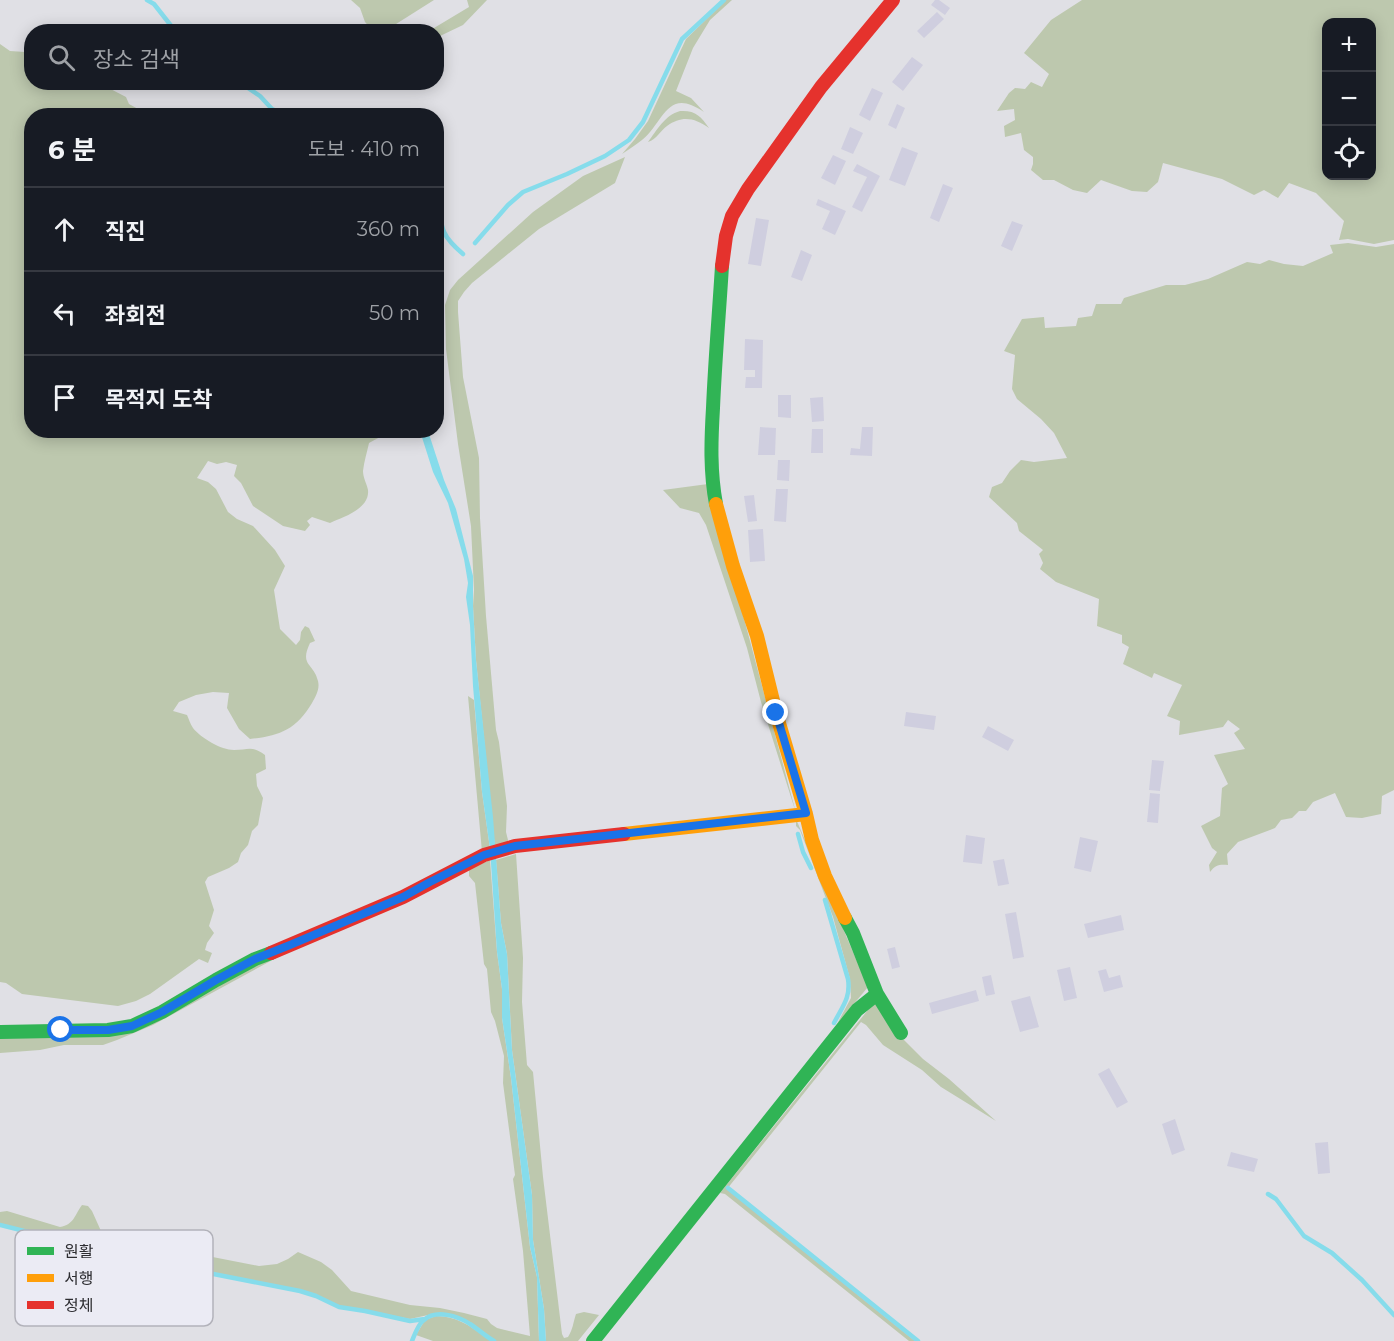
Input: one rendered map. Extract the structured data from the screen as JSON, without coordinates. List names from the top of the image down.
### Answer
{
  "legend": ["원활", "서행", "정체"],
  "page": {
    "map_buttons": ["+", "−"],
    "search": "장소 검색",
    "heading": ["6 분", "도보 · 410 m"],
    "list": [
      ["직진", "360 m"],
      ["좌회전", "50 m"],
      "목적지 도착"
    ]
  }
}
